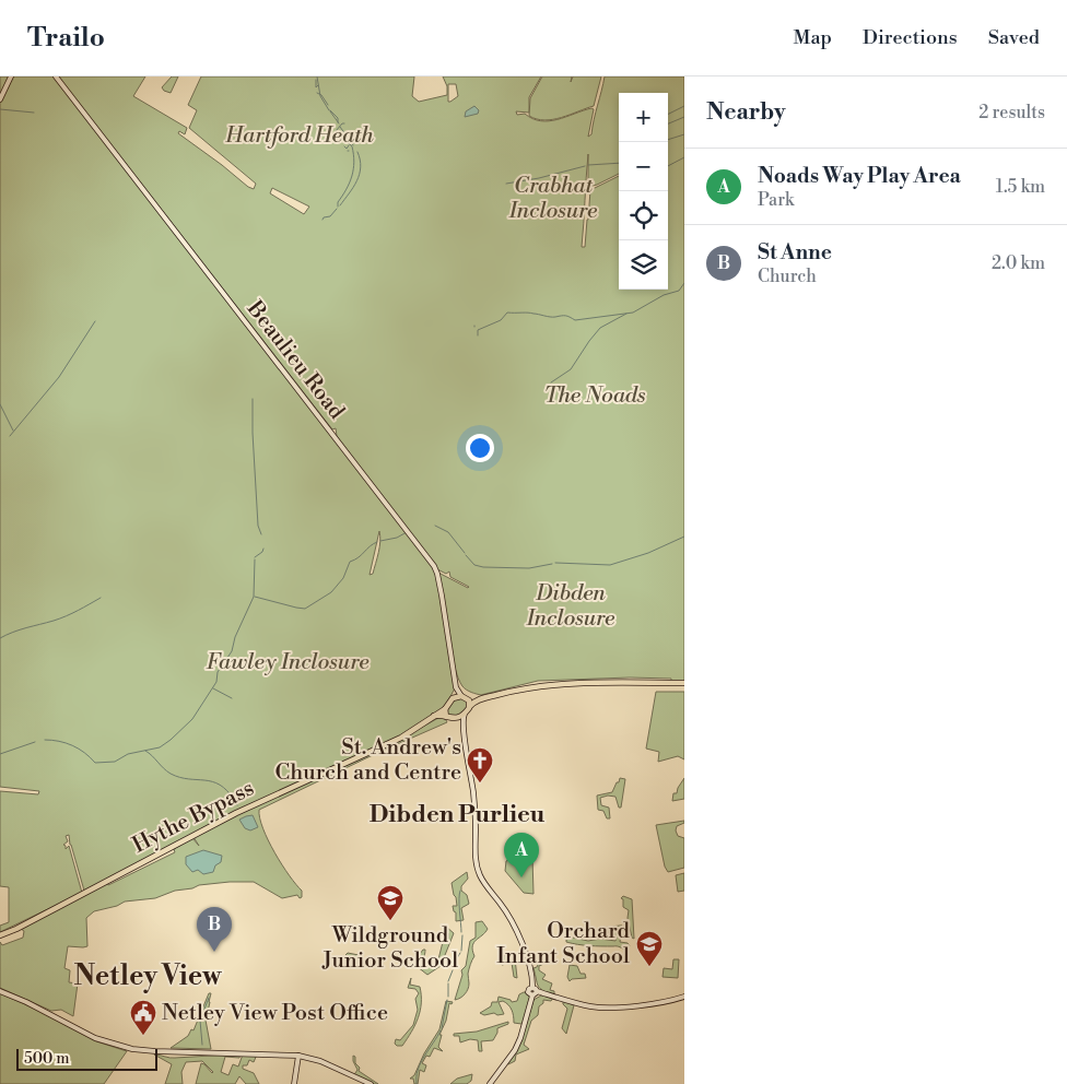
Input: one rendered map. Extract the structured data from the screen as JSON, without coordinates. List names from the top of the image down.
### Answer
{
  "streets": {
    "main road": ["Hythe Bypass"],
    "street": ["Beaulieu Road"]
  },
  "crossings": [
    ["Beaulieu Road", "Hythe Bypass"]
  ],
  "districts": ["Dibden Purlieu", "Netley View"],
  "parks": [
    "Hartford Heath",
    "Crabhat Inclosure",
    "The Noads",
    "Dibden Inclosure",
    "Fawley Inclosure"
  ],
  "places": {
    "church": ["St. Andrew's Church and Centre"],
    "school or university": ["Wildground Junior School", "Orchard Infant School"],
    "public building": ["Netley View Post Office"]
  },
  "scale_bar": "500 m",
  "page": {
    "header": "Trailo",
    "nav": ["Map", "Directions", "Saved"],
    "heading": ["Nearby", "2 results"],
    "map_buttons": ["+", "−"],
    "list": [
      {
        "mark": "A",
        "name": "Noads Way Play Area",
        "note": "Park",
        "value": "1.5 km"
      },
      {
        "mark": "B",
        "name": "St Anne",
        "note": "Church",
        "value": "2.0 km"
      }
    ],
    "pins": ["A", "B"],
    "scale": "500 m"
  }
}
